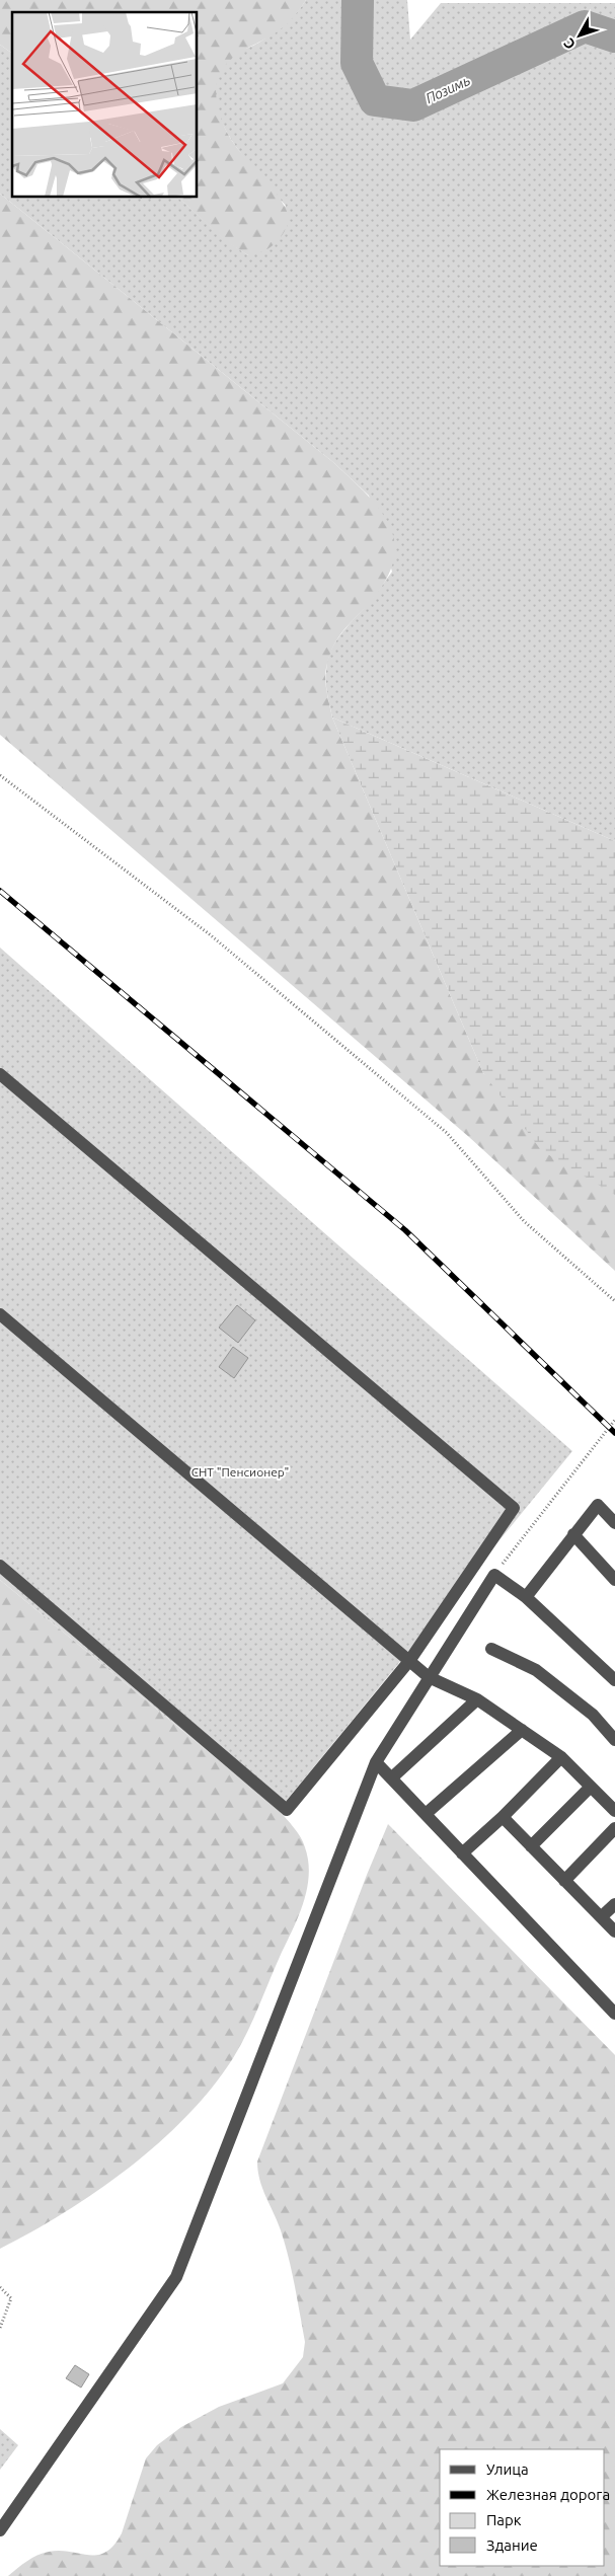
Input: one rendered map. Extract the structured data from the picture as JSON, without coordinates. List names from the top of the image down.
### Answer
{
  "water": ["Позимь"],
  "parks": ["СНТ \"Пенсионер\""],
  "legend": [
    "Улица",
    "Железная дорога",
    "Парк",
    "Здание"
  ],
  "north": "bottom left"
}
